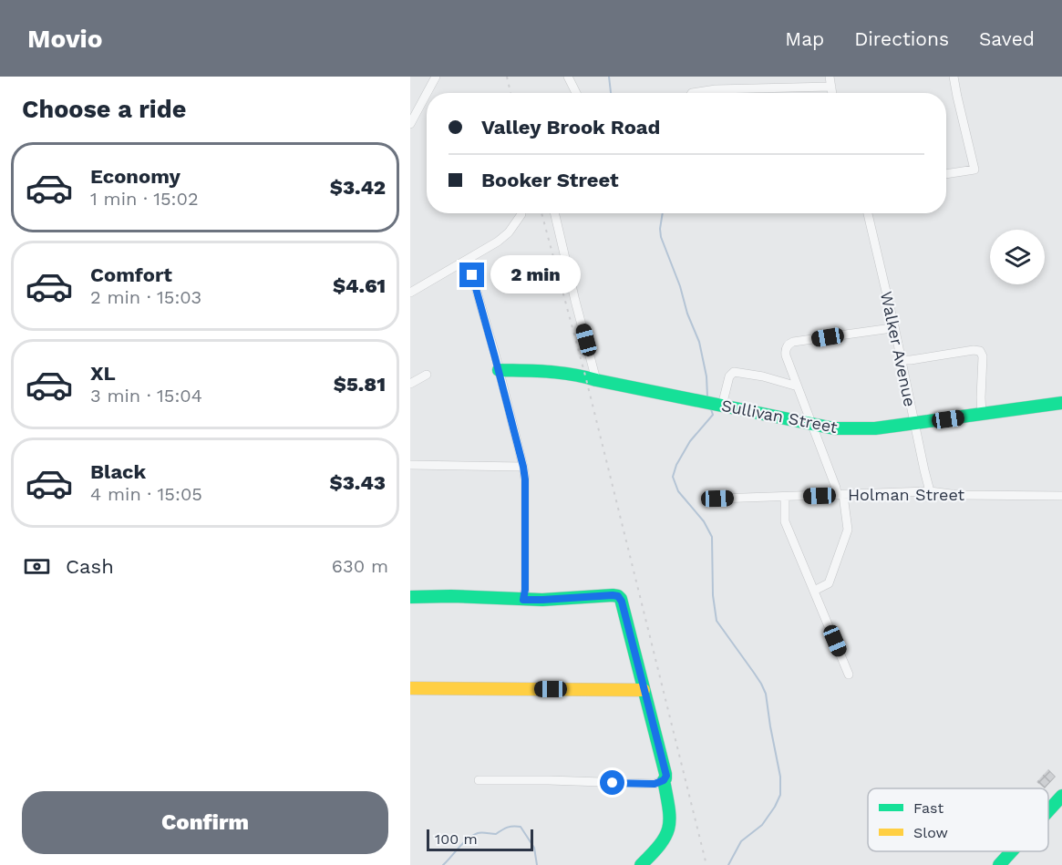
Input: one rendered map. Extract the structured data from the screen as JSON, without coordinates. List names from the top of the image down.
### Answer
{
  "streets": {
    "main road": ["Sullivan Street"],
    "street": ["Walker Avenue", "Holman Street"]
  },
  "crossings": [
    ["Walker Avenue", "Sullivan Street"],
    ["Walker Avenue", "Holman Street"]
  ],
  "legend": ["Fast", "Slow"],
  "scale_bar": "100 m",
  "page": {
    "header": "Movio",
    "nav": ["Map", "Directions", "Saved"],
    "heading": "Choose a ride",
    "banner": ["Valley Brook Road", "Booker Street"],
    "list": [
      {
        "name": "Economy",
        "note": "1 min · 15:02",
        "value": "$3.42"
      },
      {
        "name": "Comfort",
        "note": "2 min · 15:03",
        "value": "$4.61"
      },
      {
        "name": "XL",
        "note": "3 min · 15:04",
        "value": "$5.81"
      },
      {
        "name": "Black",
        "note": "4 min · 15:05",
        "value": "$3.43"
      }
    ],
    "bubble": "2 min",
    "pay": ["Cash", "630 m"],
    "buttons": "Confirm",
    "scale": "100 m"
  }
}
